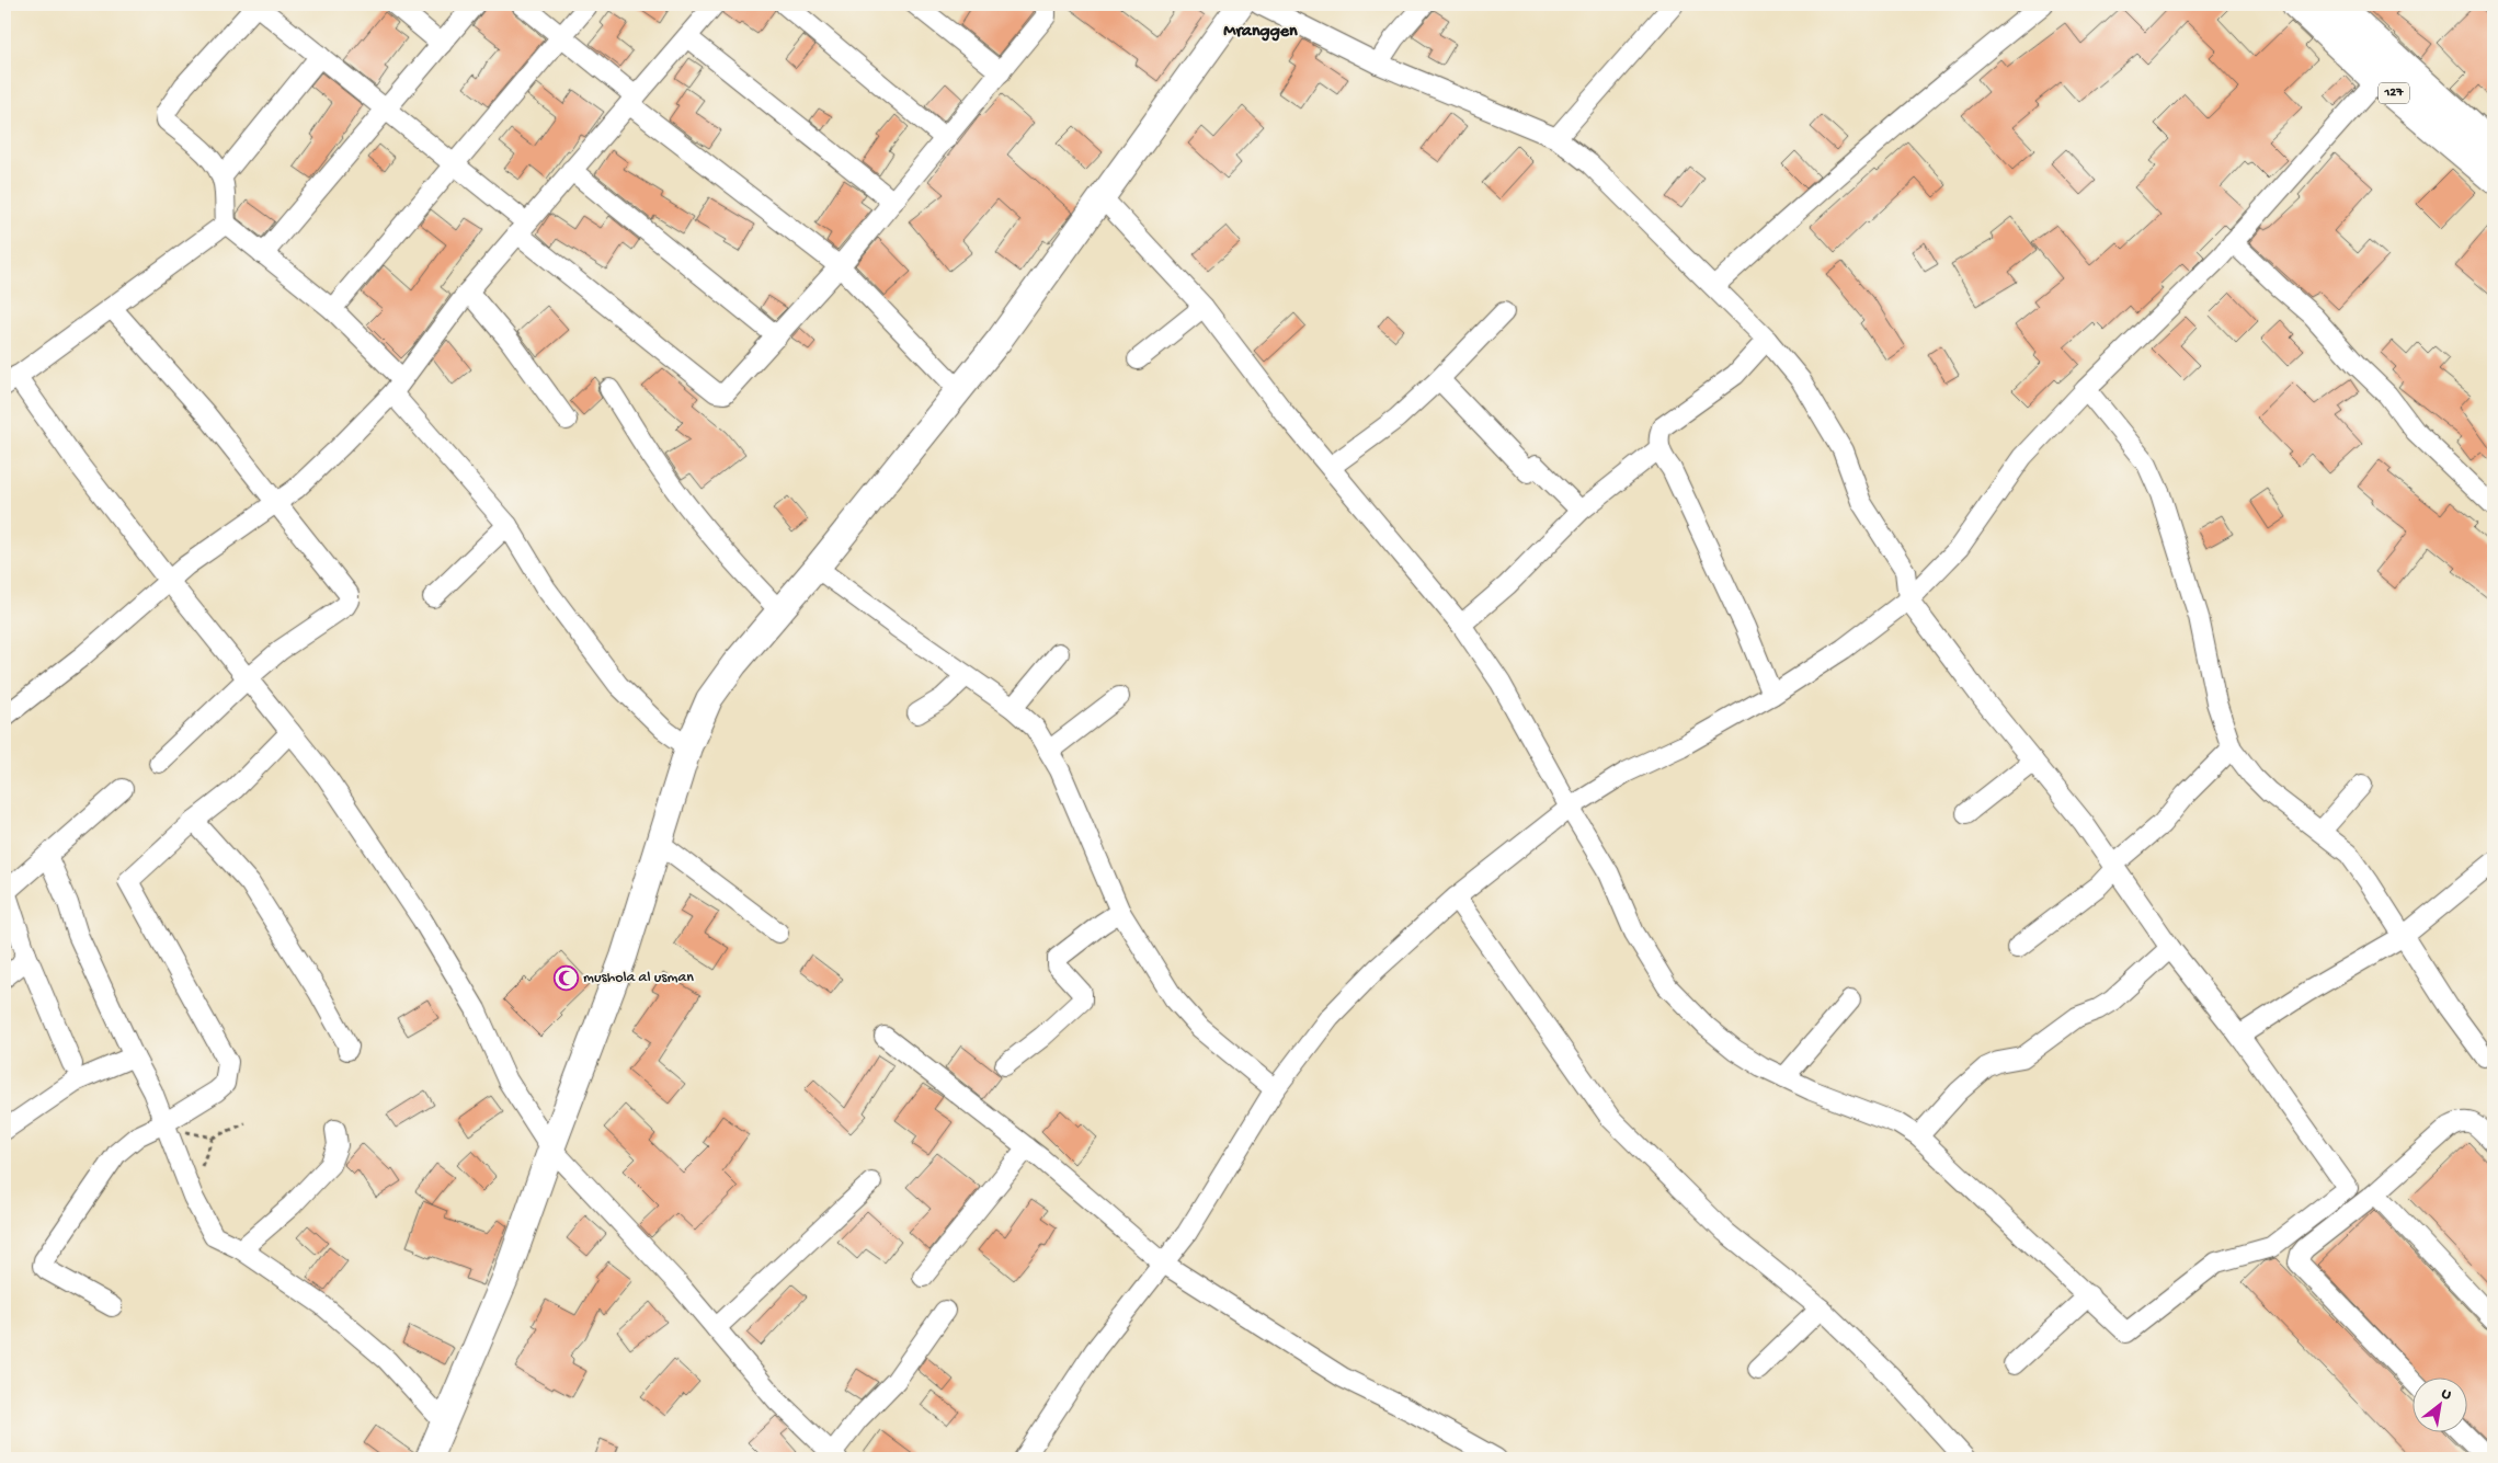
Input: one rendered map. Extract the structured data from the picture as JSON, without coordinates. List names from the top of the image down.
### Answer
{
  "streets": {
    "main road": ["127"]
  },
  "districts": ["Mranggen"],
  "places": {
    "mosque": ["mushola al usman"]
  },
  "north": "top right"
}
